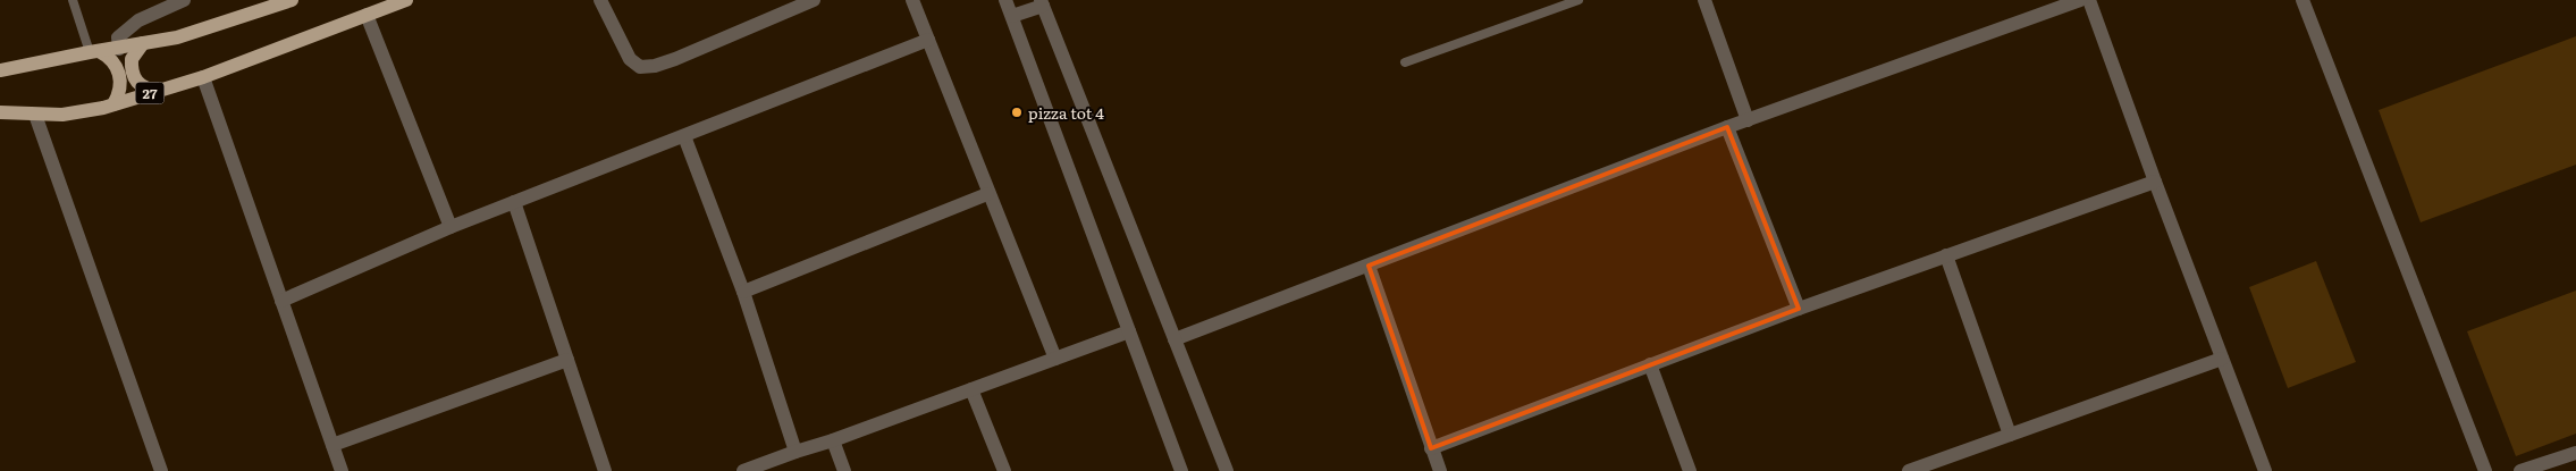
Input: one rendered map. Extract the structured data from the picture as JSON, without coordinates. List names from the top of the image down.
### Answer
{
  "streets": {
    "main road": ["27"]
  },
  "places": ["pizza tot 4"]
}
